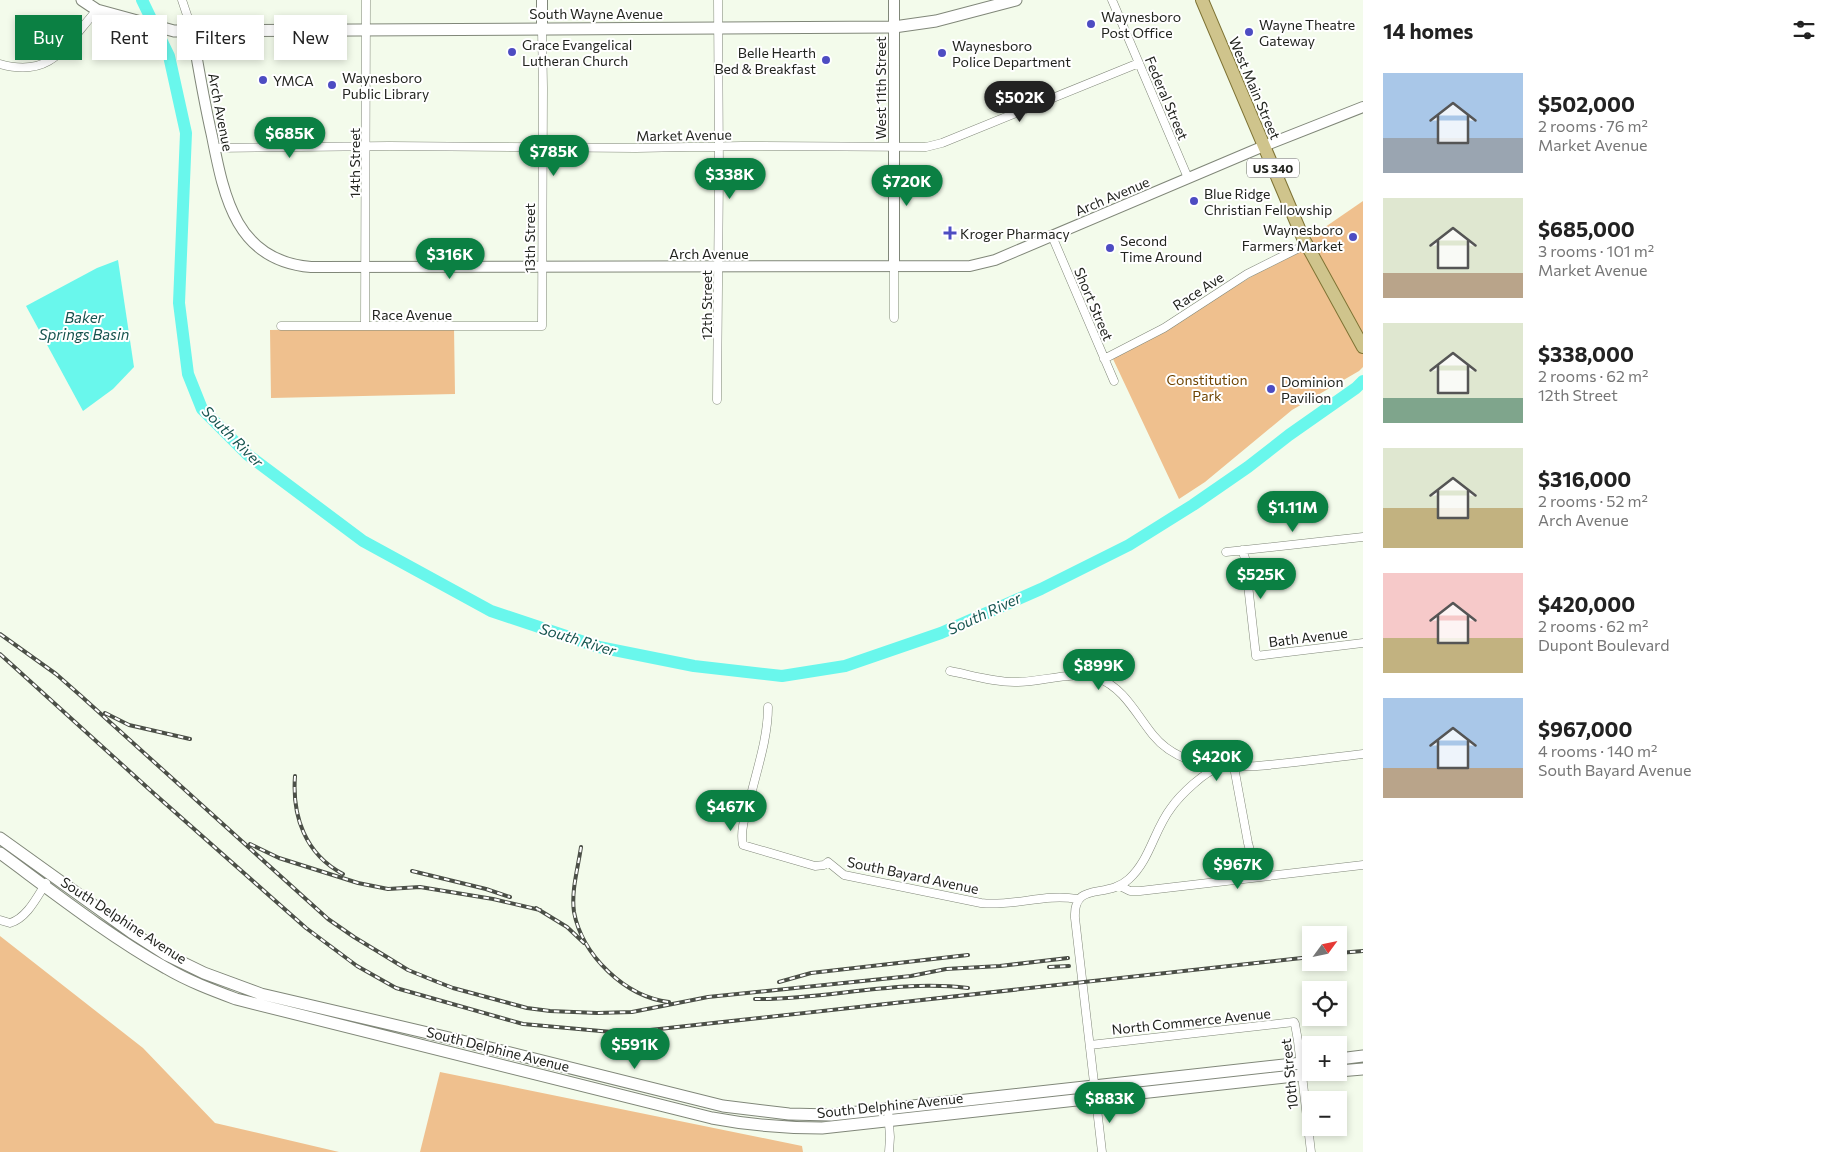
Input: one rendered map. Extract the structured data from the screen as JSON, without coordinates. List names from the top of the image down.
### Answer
{
  "streets": {
    "main road": [
      "South Wayne Avenue",
      "West Main Street",
      "US 340",
      "South Delphine Avenue"
    ],
    "street": [
      "West 11th Street",
      "Federal Street",
      "Arch Avenue",
      "Market Avenue",
      "14th Street",
      "13th Street",
      "Race Ave",
      "Short Street",
      "12th Street",
      "Race Avenue",
      "Bath Avenue",
      "South Bayard Avenue",
      "North Commerce Avenue",
      "10th Street"
    ]
  },
  "crossings": [
    ["South Wayne Avenue", "West 11th Street"],
    ["South Wayne Avenue", "14th Street"],
    ["South Wayne Avenue", "13th Street"],
    ["South Wayne Avenue", "12th Street"],
    ["West 11th Street", "Arch Avenue"],
    ["West 11th Street", "Market Avenue"],
    ["West Main Street", "Arch Avenue"],
    ["West Main Street", "Race Ave"],
    ["Federal Street", "Arch Avenue"],
    ["Federal Street", "Market Avenue"],
    ["Arch Avenue", "Market Avenue"],
    ["Arch Avenue", "14th Street"],
    ["Arch Avenue", "13th Street"],
    ["Arch Avenue", "Short Street"],
    ["Arch Avenue", "12th Street"],
    ["Market Avenue", "14th Street"],
    ["Market Avenue", "13th Street"],
    ["Market Avenue", "12th Street"],
    ["14th Street", "Race Avenue"],
    ["13th Street", "Race Avenue"],
    ["Race Ave", "Short Street"],
    ["North Commerce Avenue", "10th Street"]
  ],
  "water": ["Baker Springs Basin", "South River"],
  "parks": ["Constitution Park"],
  "places": {
    "other": [
      "Waynesboro Post Office",
      "Wayne Theatre Gateway",
      "Grace Evangelical Lutheran Church",
      "Waynesboro Police Department",
      "Belle Hearth Bed & Breakfast",
      "YMCA",
      "Waynesboro Public Library",
      "Blue Ridge Christian Fellowship",
      "Waynesboro Farmers Market",
      "Second Time Around",
      "Dominion Pavilion"
    ],
    "health": ["Kroger Pharmacy"]
  },
  "north": "top right",
  "page": {
    "heading": "14 homes",
    "chip": [
      "Buy",
      "Rent",
      "Filters",
      "New"
    ],
    "list": [
      {
        "name": "$502,000",
        "note": "2 rooms · 76 m² · Market Avenue"
      },
      {
        "name": "$685,000",
        "note": "3 rooms · 101 m² · Market Avenue"
      },
      {
        "name": "$338,000",
        "note": "2 rooms · 62 m² · 12th Street"
      },
      {
        "name": "$316,000",
        "note": "2 rooms · 52 m² · Arch Avenue"
      },
      {
        "name": "$420,000",
        "note": "2 rooms · 62 m² · Dupont Boulevard"
      },
      {
        "name": "$967,000",
        "note": "4 rooms · 140 m² · South Bayard Avenue"
      }
    ],
    "price": [
      "$502K",
      "$685K",
      "$785K",
      "$338K",
      "$720K",
      "$316K",
      "$1.11M",
      "$525K",
      "$899K",
      "$420K",
      "$467K",
      "$967K",
      "$591K",
      "$883K"
    ],
    "map_buttons": ["+", "−"]
  }
}
